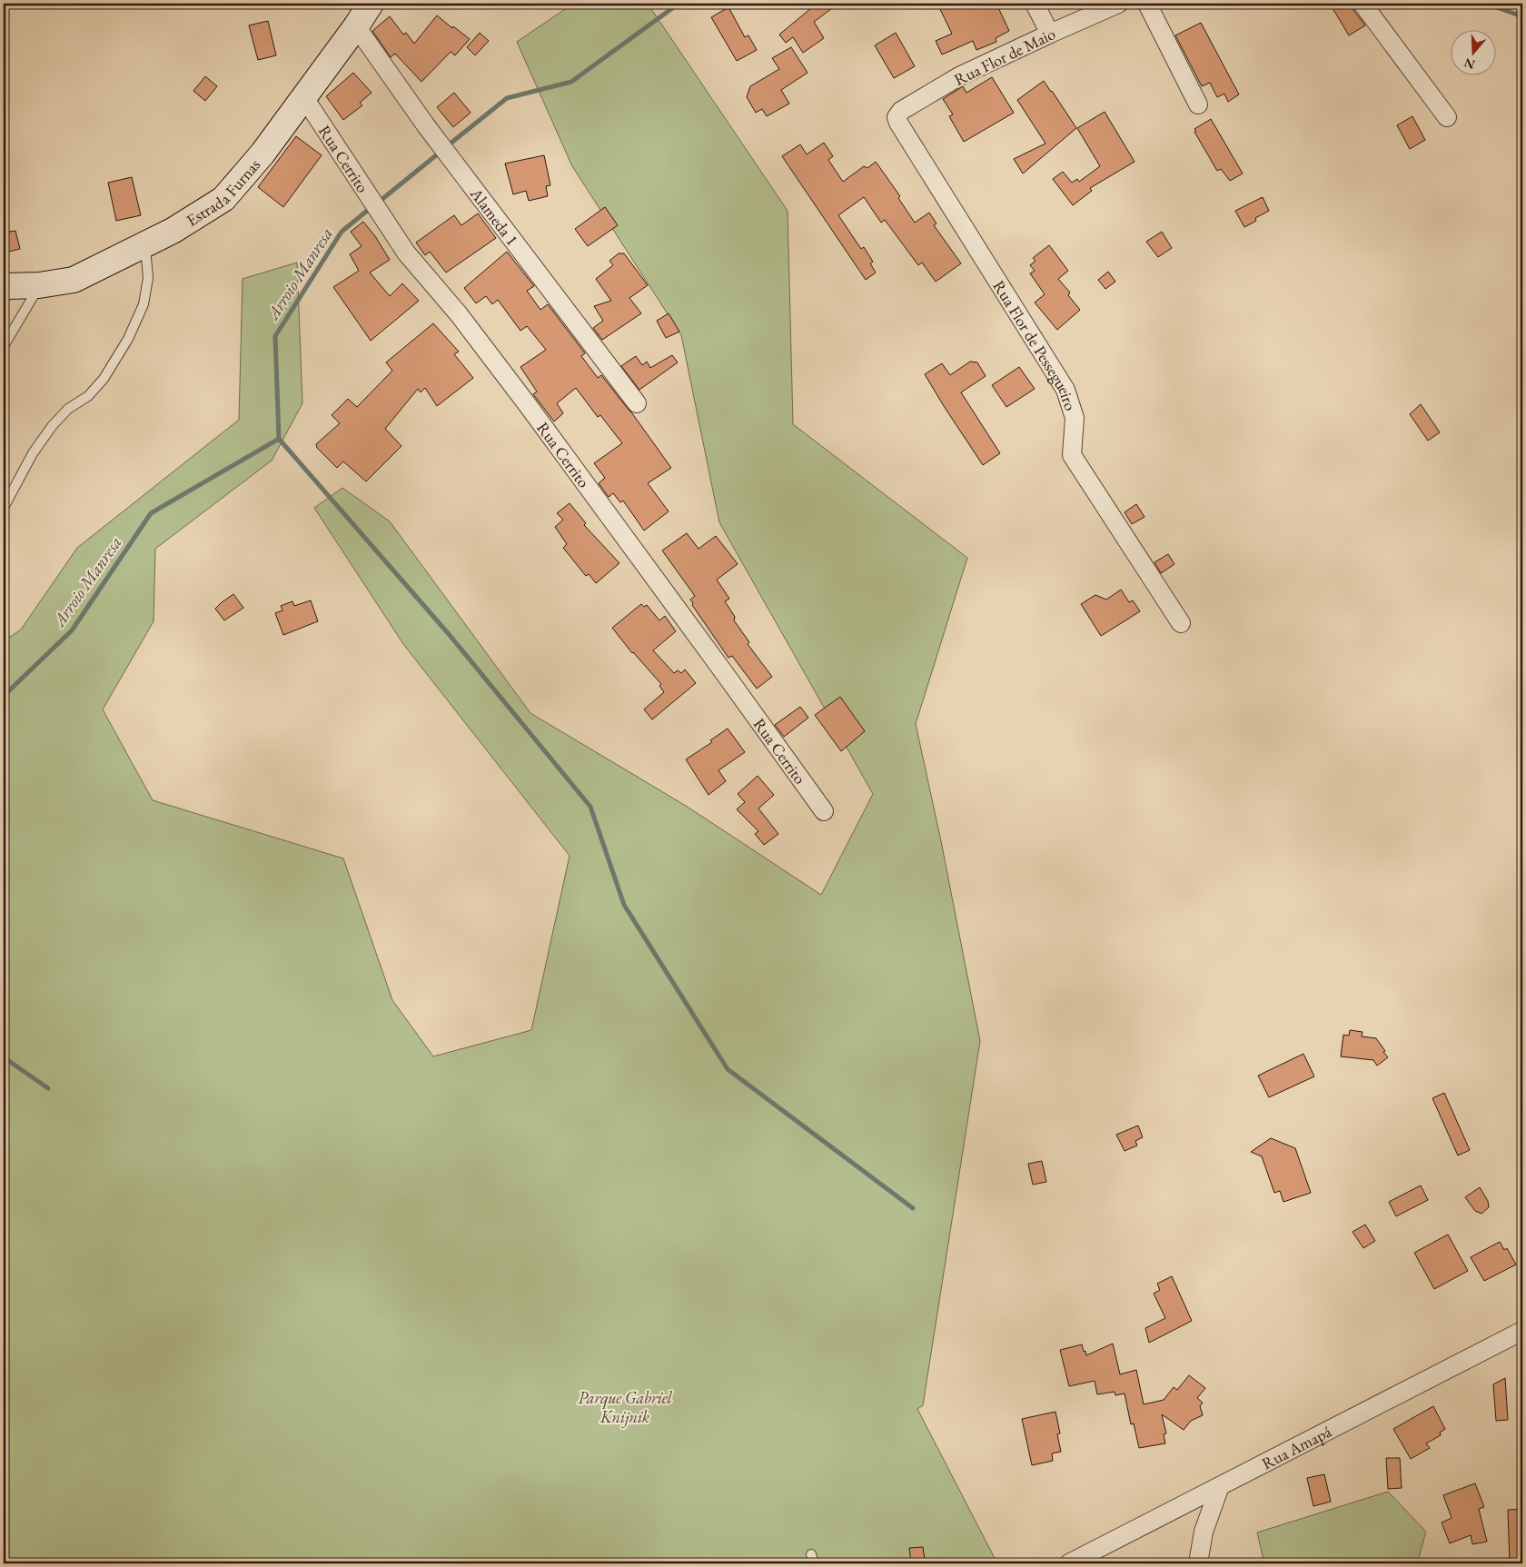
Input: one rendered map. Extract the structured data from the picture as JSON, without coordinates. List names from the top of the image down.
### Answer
{
  "streets": {
    "street": [
      "Rua Flor de Maio",
      "Rua Cerrito",
      "Estrada Furnas",
      "Alameda 1",
      "Rua Flor de Pessegueiro",
      "Rua Amapá"
    ]
  },
  "crossings": [
    ["Rua Flor de Maio", "Rua Flor de Pessegueiro"],
    ["Rua Cerrito", "Estrada Furnas"],
    ["Estrada Furnas", "Alameda 1"]
  ],
  "water": ["Arroio Manresa"],
  "parks": ["Parque Gabriel Knijnik"],
  "north": "bottom"
}
